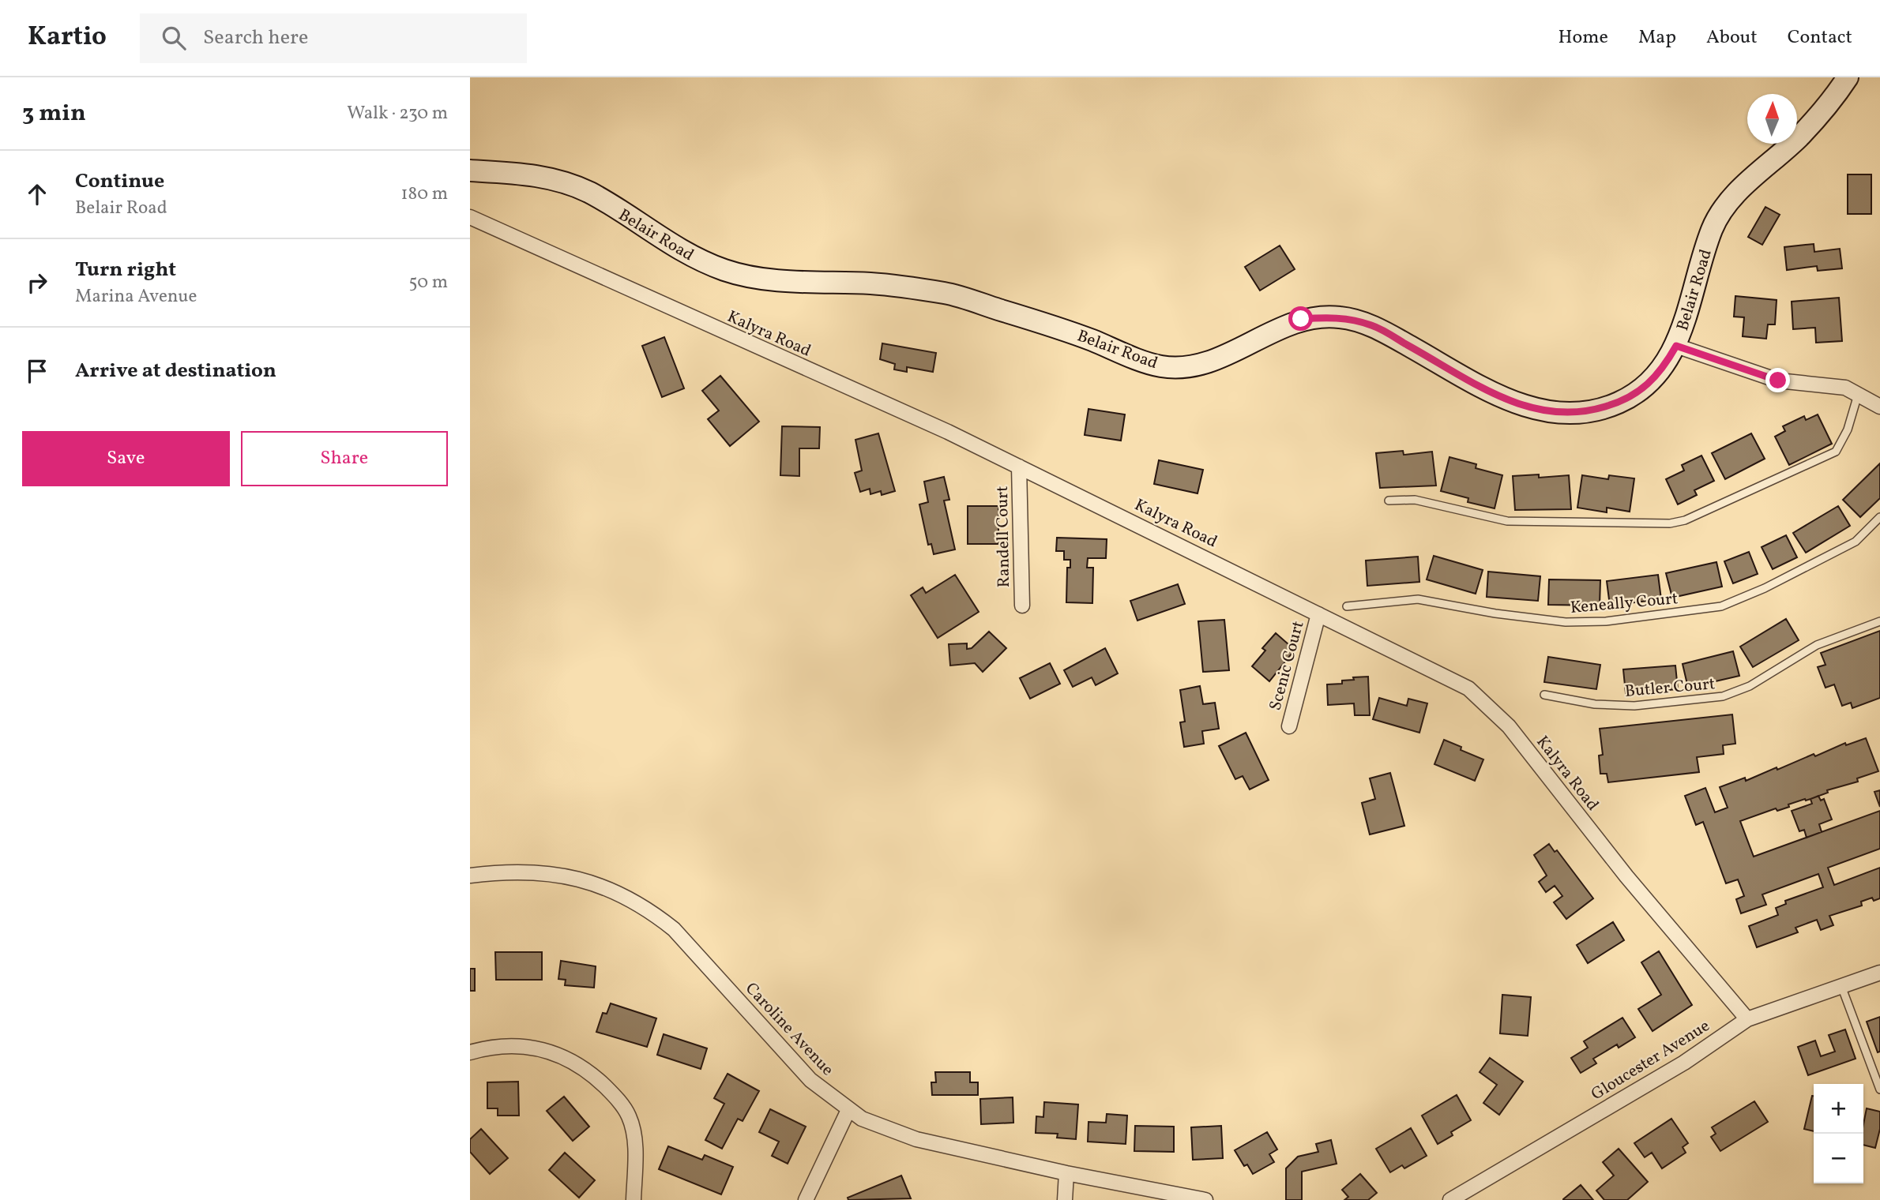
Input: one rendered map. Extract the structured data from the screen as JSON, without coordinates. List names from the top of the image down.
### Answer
{
  "streets": {
    "main road": ["Belair Road"],
    "street": [
      "Kalyra Road",
      "Randell Court",
      "Scenic Court",
      "Caroline Avenue",
      "Gloucester Avenue"
    ],
    "lane": ["Keneally Court", "Butler Court"]
  },
  "crossings": [
    ["Kalyra Road", "Randell Court"],
    ["Kalyra Road", "Scenic Court"],
    ["Kalyra Road", "Gloucester Avenue"]
  ],
  "north": "top",
  "page": {
    "header": "Kartio",
    "search": "Search here",
    "nav": [
      "Home",
      "Map",
      "About",
      "Contact"
    ],
    "heading": ["3 min", "Walk · 230 m"],
    "list": [
      ["Continue", "Belair Road", "180 m"],
      ["Turn right", "Marina Avenue", "50 m"],
      "Arrive at destination"
    ],
    "buttons": ["Save", "Share"],
    "map_buttons": ["+", "−"]
  }
}
